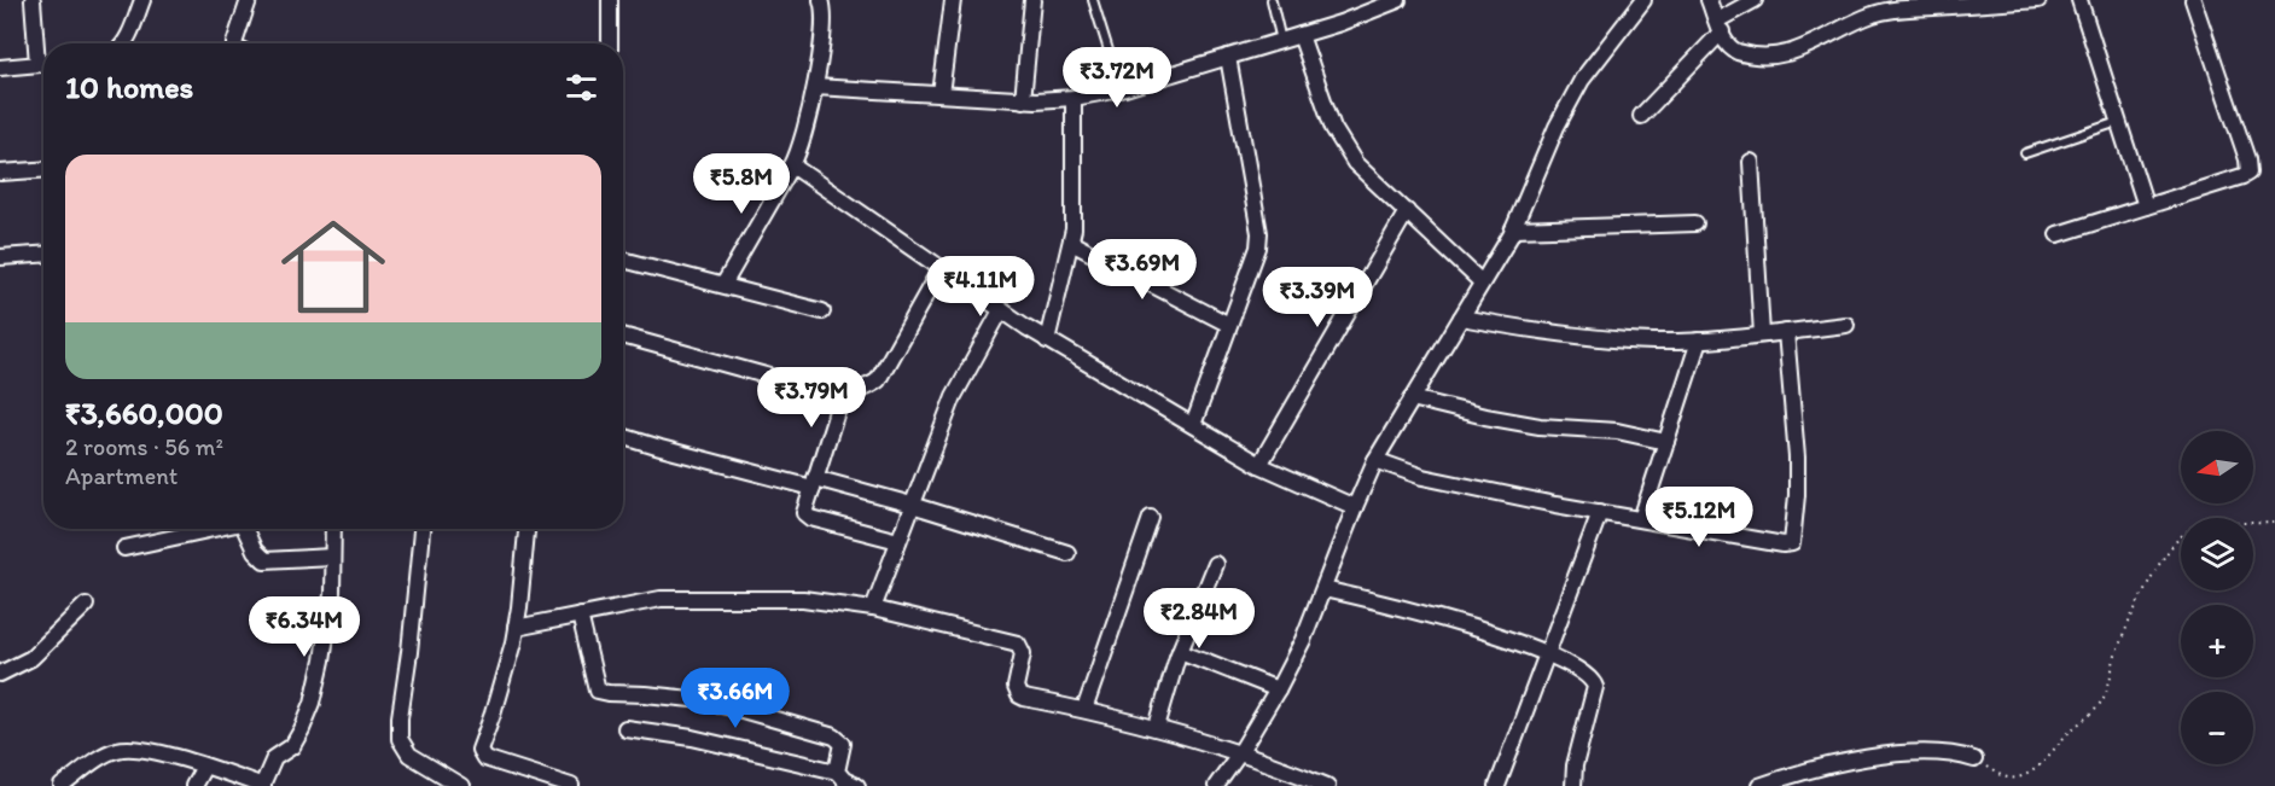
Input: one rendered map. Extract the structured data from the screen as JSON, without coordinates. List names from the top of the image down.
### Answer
{
  "north": "left",
  "page": {
    "heading": "10 homes",
    "price": [
      "₹3.72M",
      "₹5.8M",
      "₹3.69M",
      "₹4.11M",
      "₹3.39M",
      "₹3.79M",
      "₹5.12M",
      "₹2.84M",
      "₹6.34M",
      "₹3.66M"
    ],
    "list": [
      {
        "name": "₹3,660,000",
        "note": "2 rooms · 56 m² · Apartment"
      }
    ],
    "map_buttons": ["+", "−"]
  }
}
